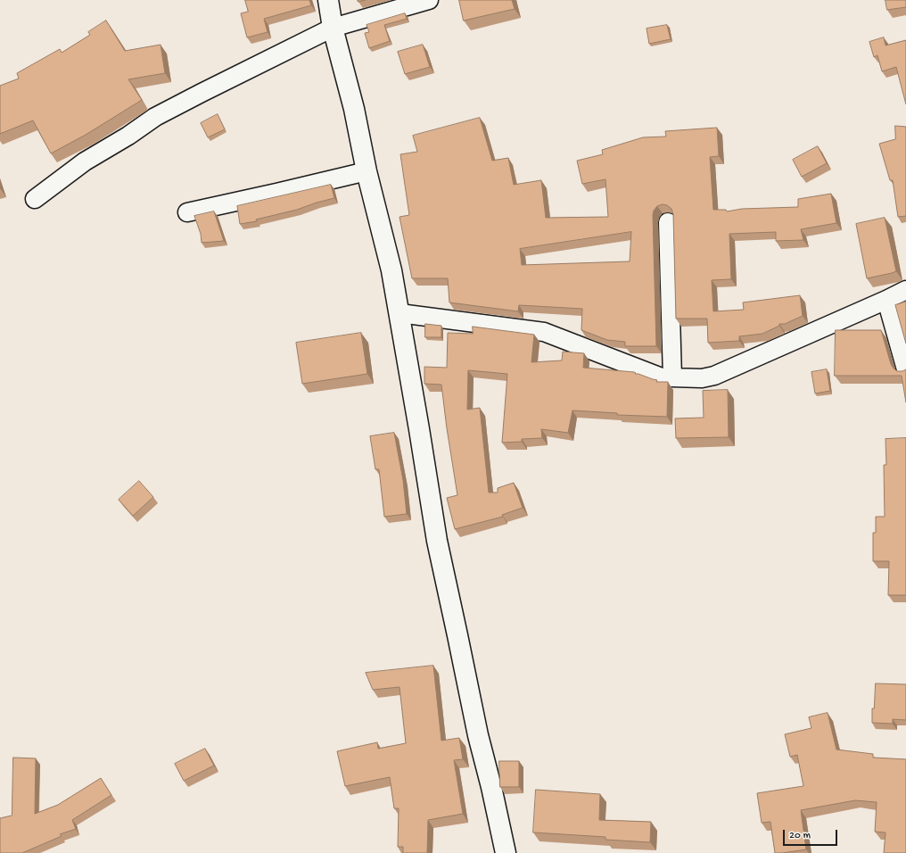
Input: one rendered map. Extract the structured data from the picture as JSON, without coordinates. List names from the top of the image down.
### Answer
{
  "scale_bar": "20 m"
}
